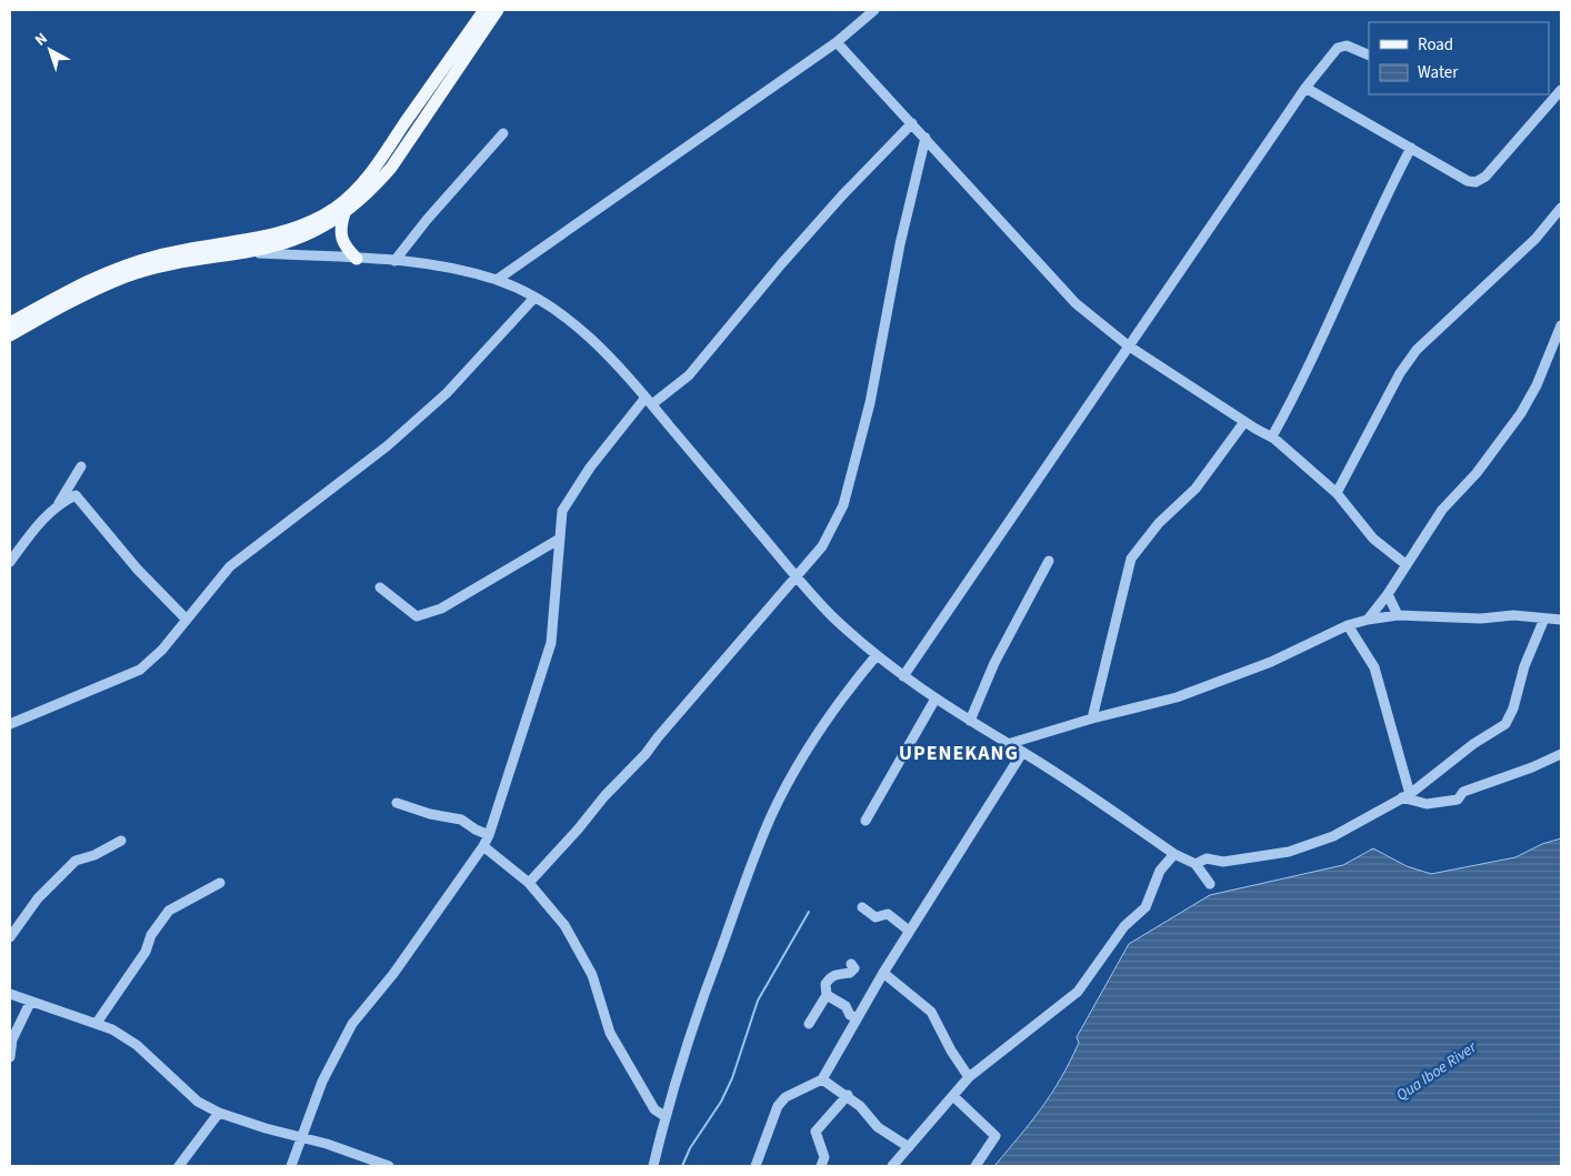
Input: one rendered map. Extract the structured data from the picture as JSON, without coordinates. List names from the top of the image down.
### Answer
{
  "districts": ["UPENEKANG"],
  "water": ["Qua Iboe River"],
  "legend": ["Road", "Water"],
  "north": "top left"
}
